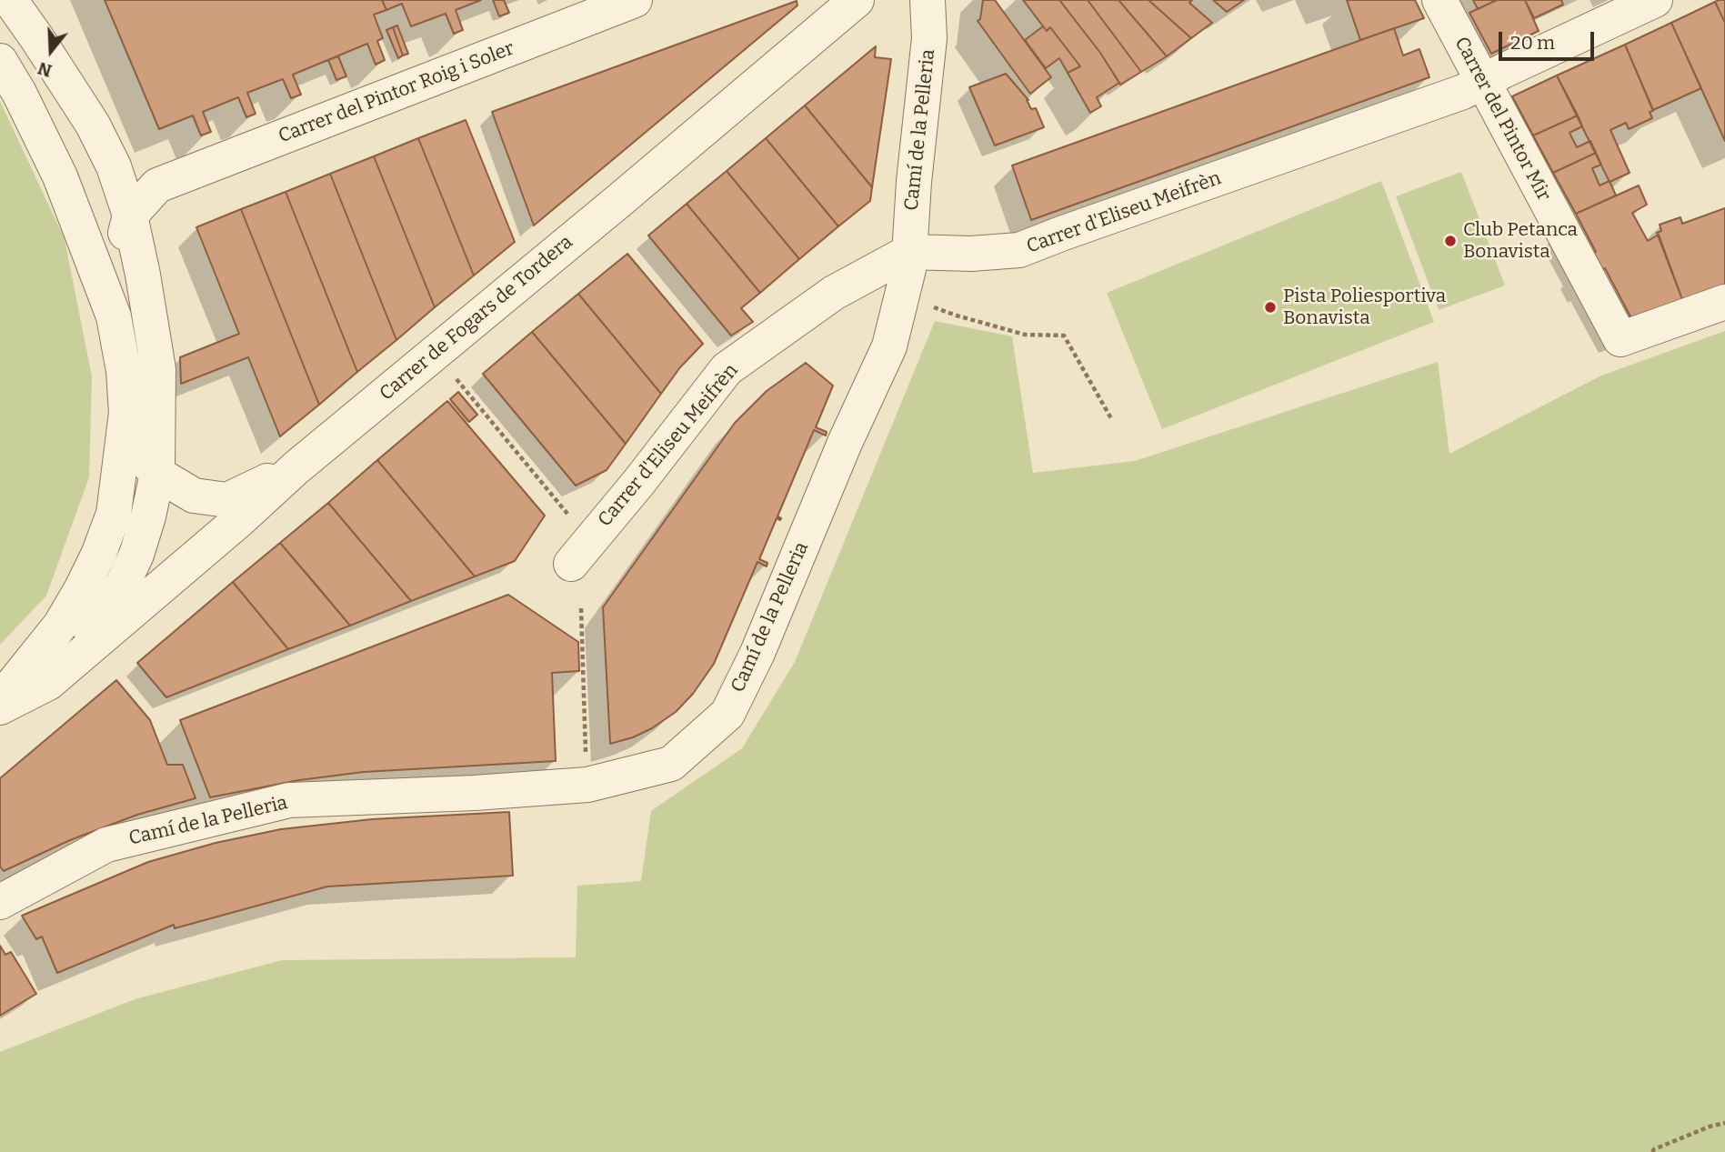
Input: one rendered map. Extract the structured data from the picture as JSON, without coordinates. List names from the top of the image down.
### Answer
{
  "streets": {
    "street": [
      "Carrer del Pintor Roig i Soler",
      "Carrer del Pintor Mir",
      "Camí de la Pelleria",
      "Carrer d'Eliseu Meifrèn",
      "Carrer de Fogars de Tordera"
    ]
  },
  "crossings": [
    ["Carrer del Pintor Mir", "Carrer d'Eliseu Meifrèn"],
    ["Camí de la Pelleria", "Carrer d'Eliseu Meifrèn"]
  ],
  "places": ["Club Petanca Bonavista", "Pista Poliesportiva Bonavista"],
  "scale_bar": "20 m",
  "north": "bottom"
}
